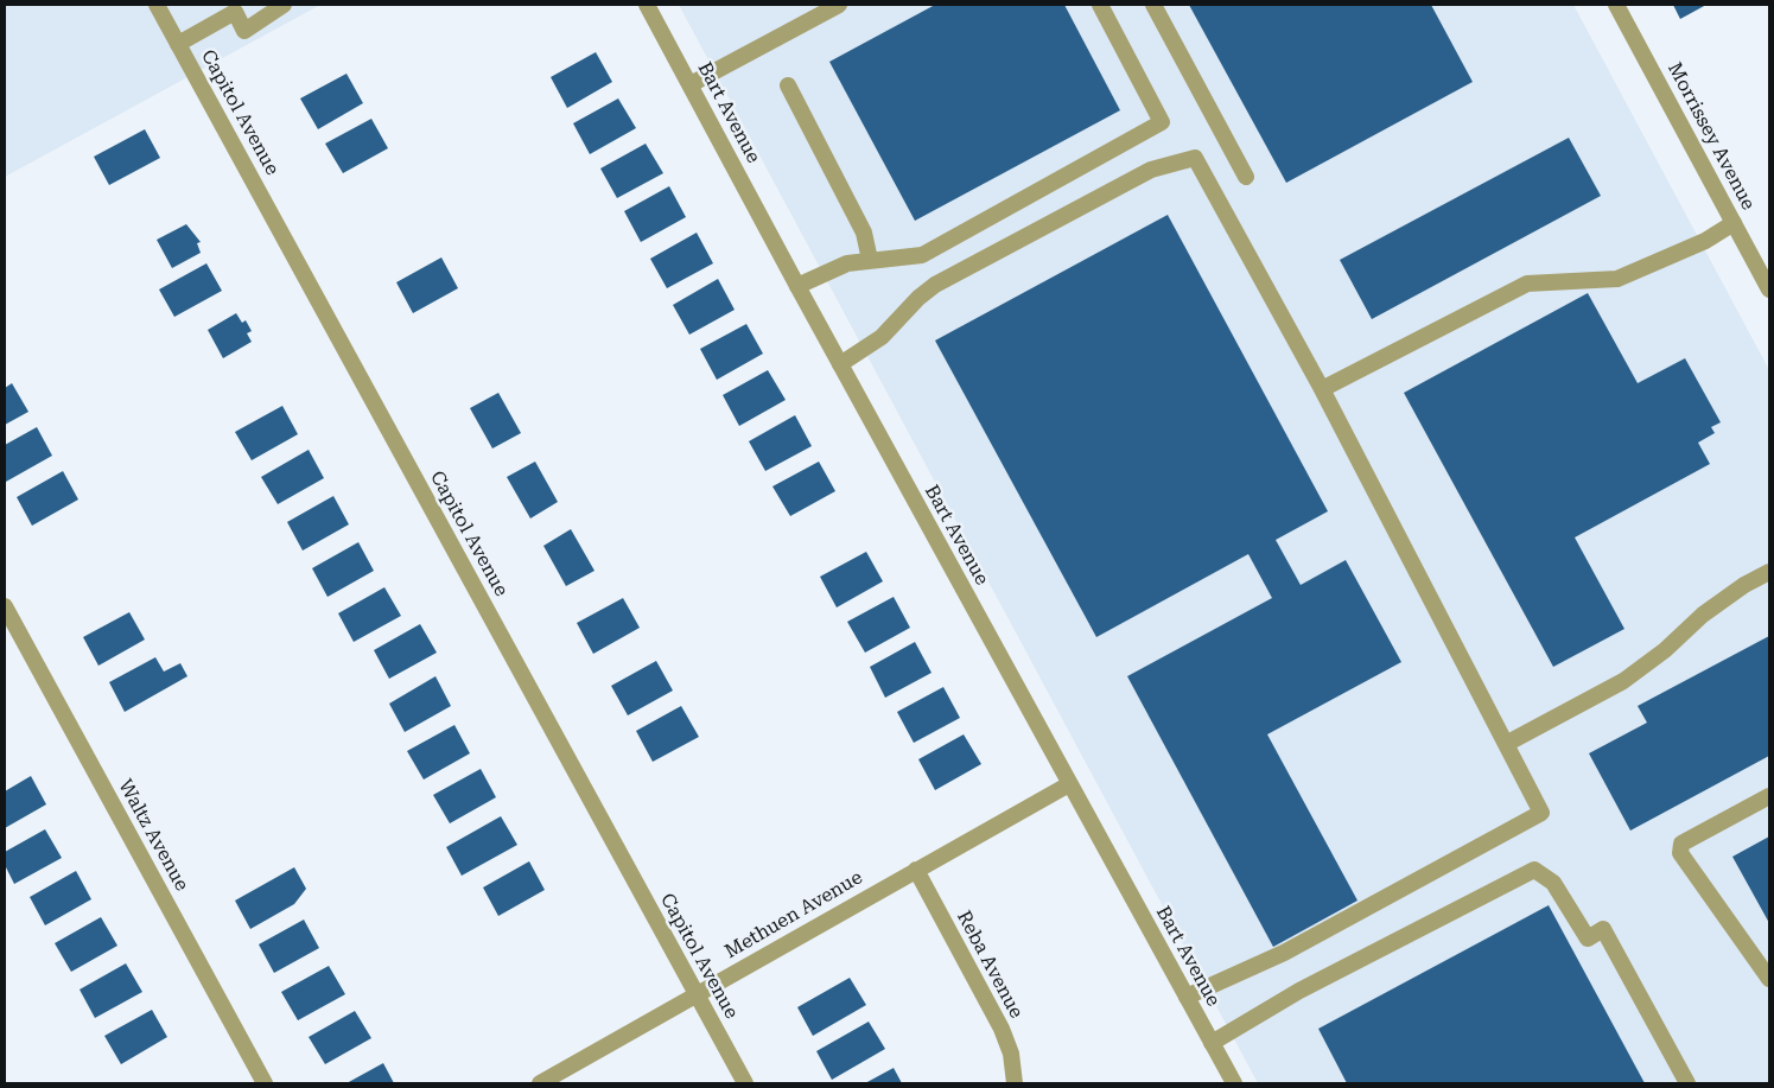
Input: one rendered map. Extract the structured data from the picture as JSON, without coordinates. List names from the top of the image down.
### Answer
{
  "streets": {
    "street": [
      "Capitol Avenue",
      "Bart Avenue",
      "Morrissey Avenue",
      "Waltz Avenue",
      "Methuen Avenue",
      "Reba Avenue"
    ]
  },
  "crossings": [
    ["Capitol Avenue", "Methuen Avenue"],
    ["Bart Avenue", "Methuen Avenue"],
    ["Methuen Avenue", "Reba Avenue"]
  ]
}
